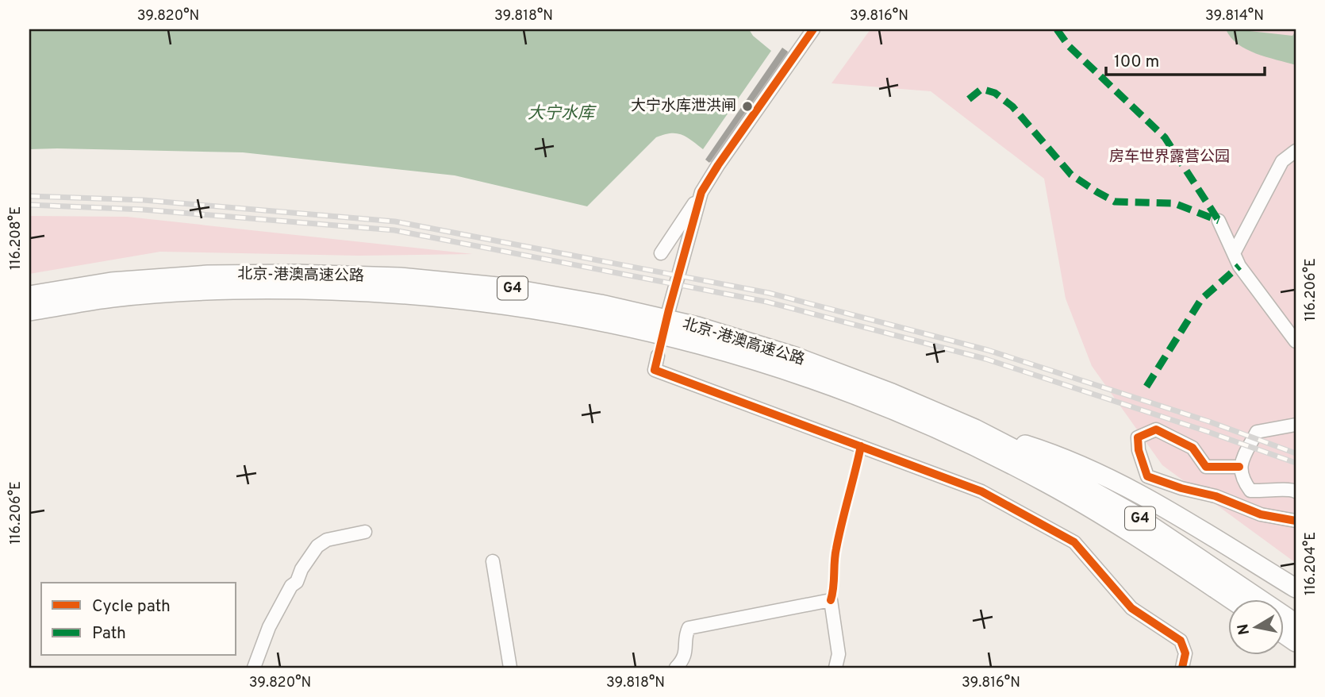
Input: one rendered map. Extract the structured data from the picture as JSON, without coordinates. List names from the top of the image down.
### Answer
{
  "streets": {
    "highway": ["北京-港澳高速公路", "G4"]
  },
  "water": ["大宁水库"],
  "parks": ["房车世界露营公园"],
  "places": ["大宁水库泄洪闸"],
  "legend": ["Cycle path", "Path"],
  "scale_bar": "100 m",
  "north": "left",
  "coordinates": [
    "39.820°N",
    "39.818°N",
    "39.816°N",
    "39.814°N",
    "116.208°E",
    "116.206°E",
    "116.204°E"
  ]
}
